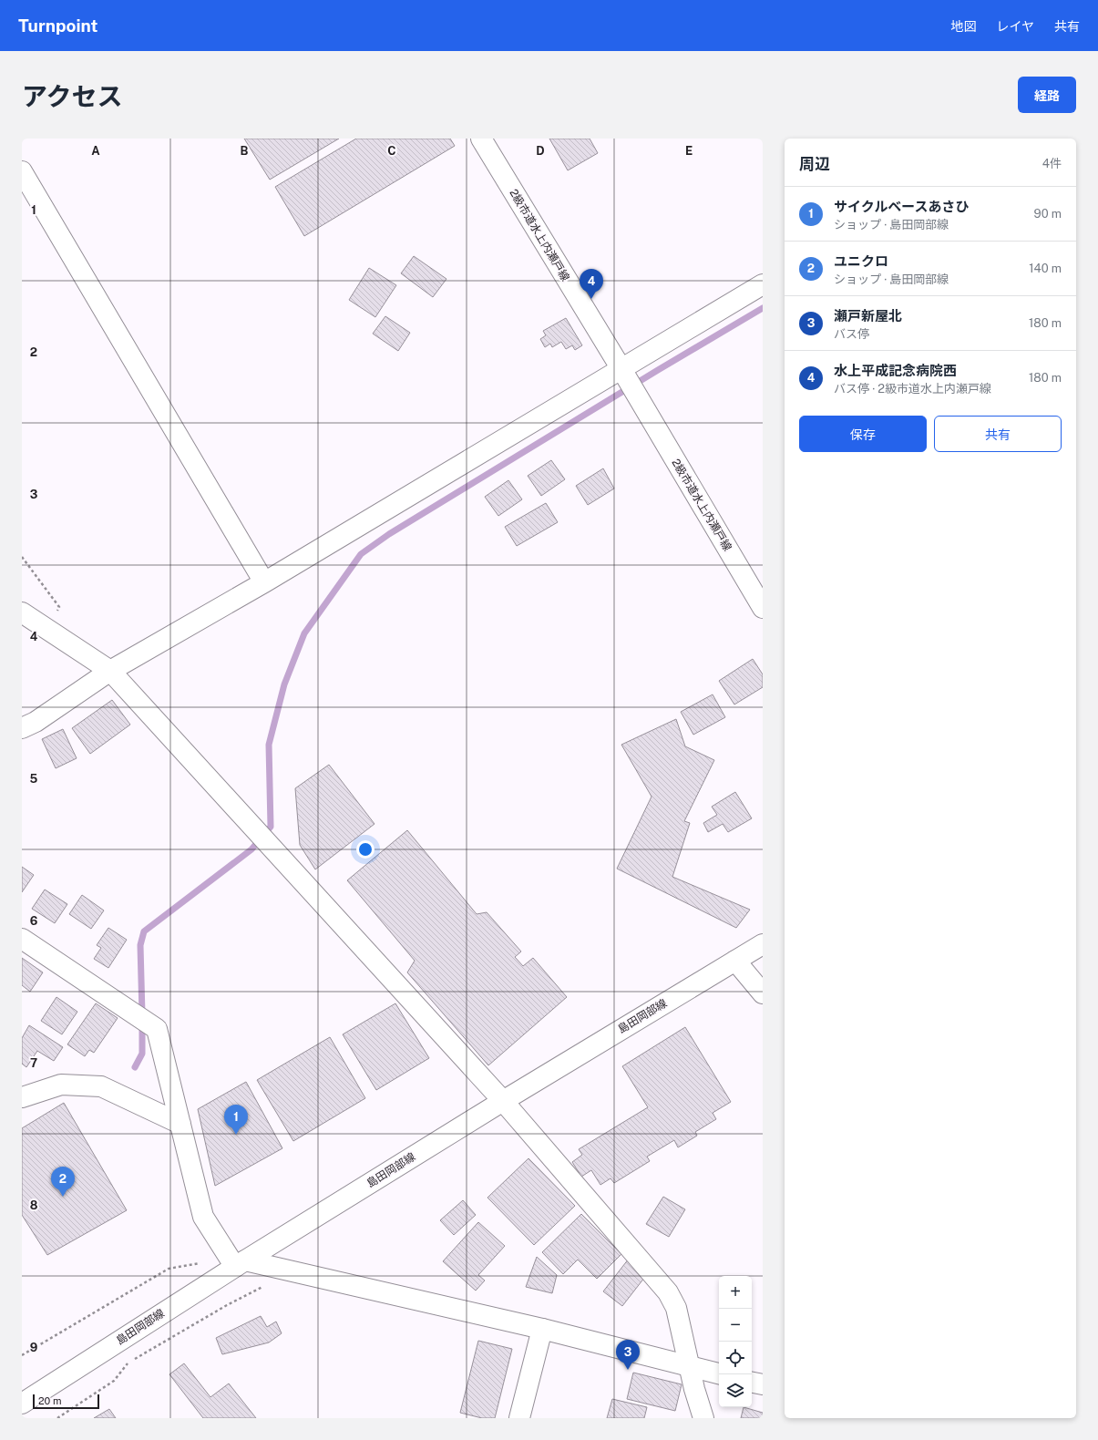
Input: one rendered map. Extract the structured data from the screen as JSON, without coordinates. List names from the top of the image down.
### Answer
{
  "streets": {
    "street": ["2級市道水上内瀬戸線", "島田岡部線"]
  },
  "scale_bar": "20 m",
  "page": {
    "header": "Turnpoint",
    "nav": ["地図", "レイヤ", "共有"],
    "title": "アクセス",
    "buttons": [
      "経路",
      ["保存", "共有"]
    ],
    "heading": ["周辺", "4件"],
    "list": [
      {
        "mark": "1",
        "name": "サイクルベースあさひ",
        "note": "ショップ · 島田岡部線",
        "value": "90 m"
      },
      {
        "mark": "2",
        "name": "ユニクロ",
        "note": "ショップ · 島田岡部線",
        "value": "140 m"
      },
      {
        "mark": "3",
        "name": "瀬戸新屋北",
        "note": "バス停",
        "value": "180 m"
      },
      {
        "mark": "4",
        "name": "水上平成記念病院西",
        "note": "バス停 · 2級市道水上内瀬戸線",
        "value": "180 m"
      }
    ],
    "pins": [
      "4",
      "1",
      "2",
      "3"
    ],
    "map_buttons": ["+", "−"],
    "scale": "20 m"
  },
  "grid": {
    "columns": [
      "A",
      "B",
      "C",
      "D",
      "E"
    ],
    "rows": [
      "1",
      "2",
      "3",
      "4",
      "5",
      "6",
      "7",
      "8",
      "9"
    ]
  }
}
